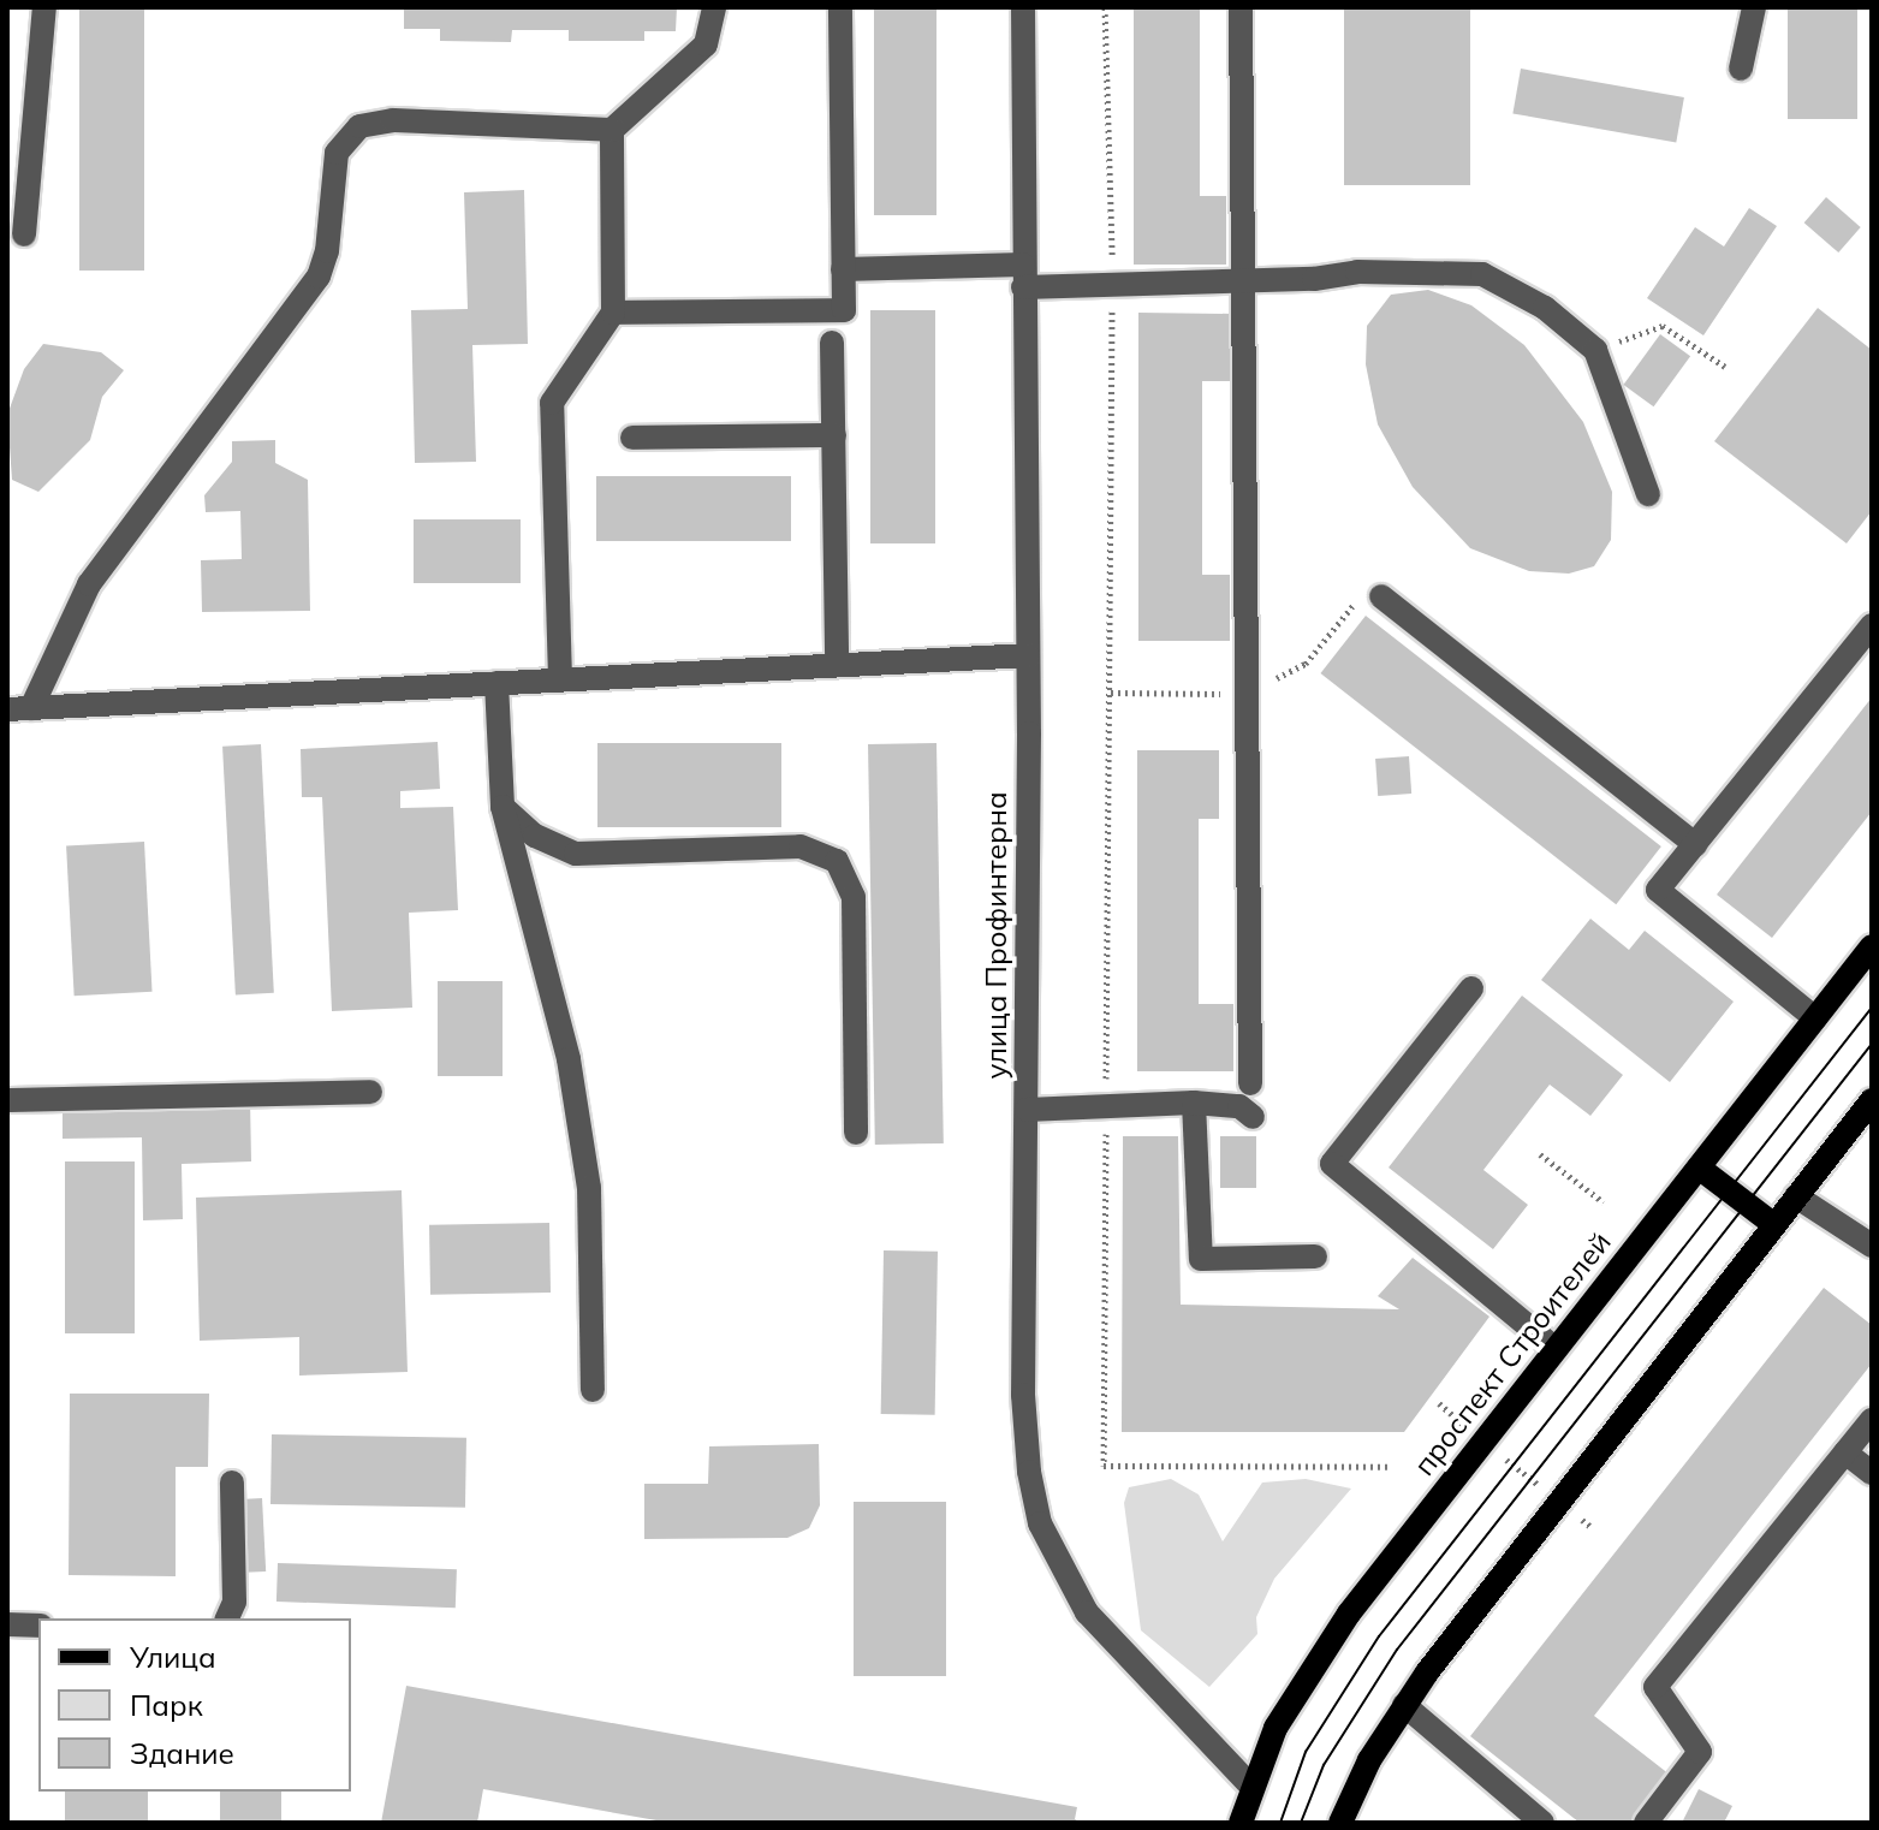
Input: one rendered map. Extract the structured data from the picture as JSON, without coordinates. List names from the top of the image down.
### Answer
{
  "streets": {
    "main road": ["проспект Строителей"],
    "street": ["улица Профинтерна"]
  },
  "crossings": [
    ["улица Профинтерна", "проспект Строителей"]
  ],
  "legend": ["Улица", "Парк", "Здание"]
}
